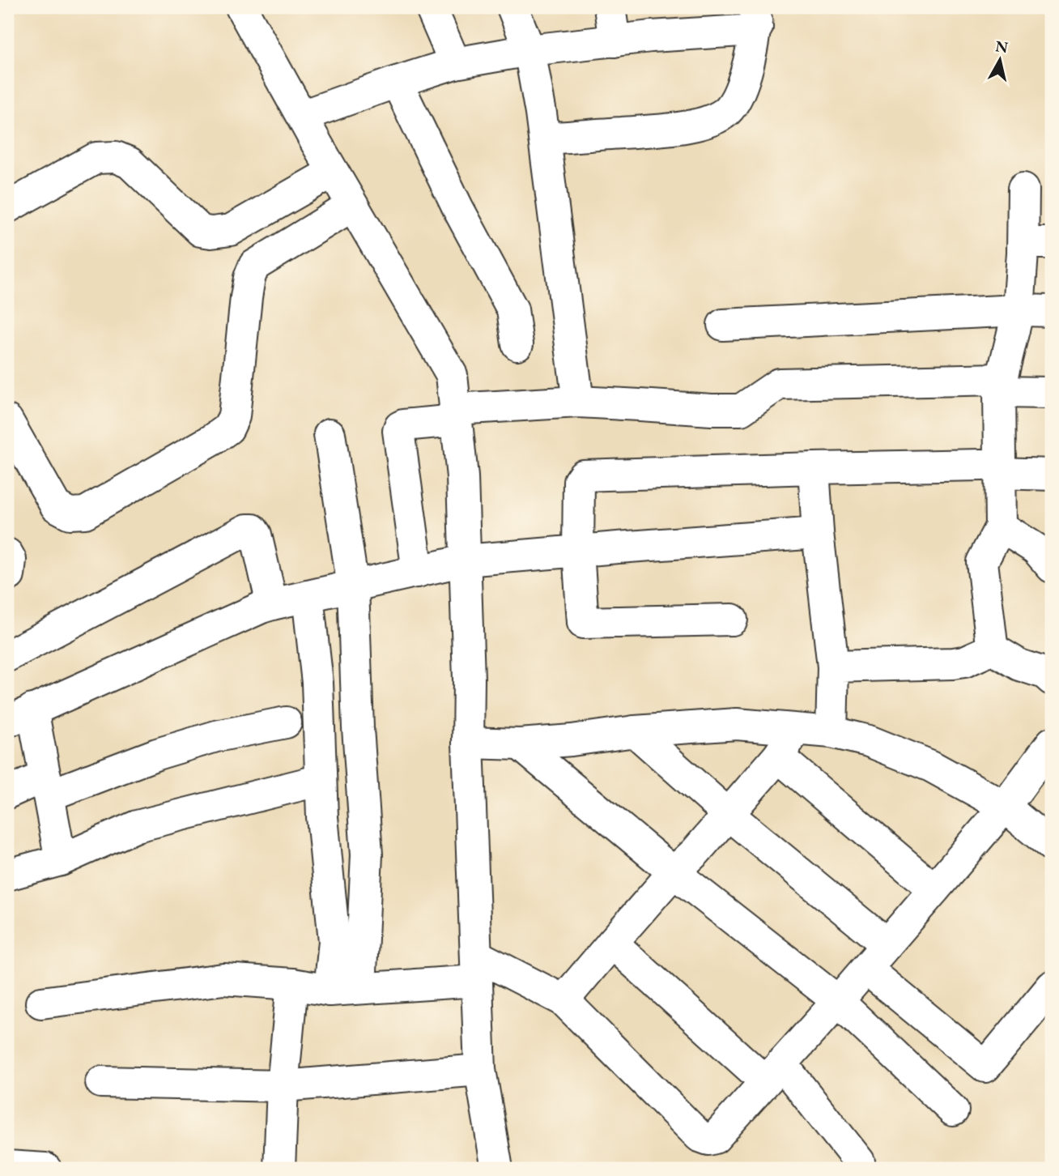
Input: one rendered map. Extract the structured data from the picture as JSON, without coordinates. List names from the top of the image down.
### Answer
{
  "north": "top"
}
